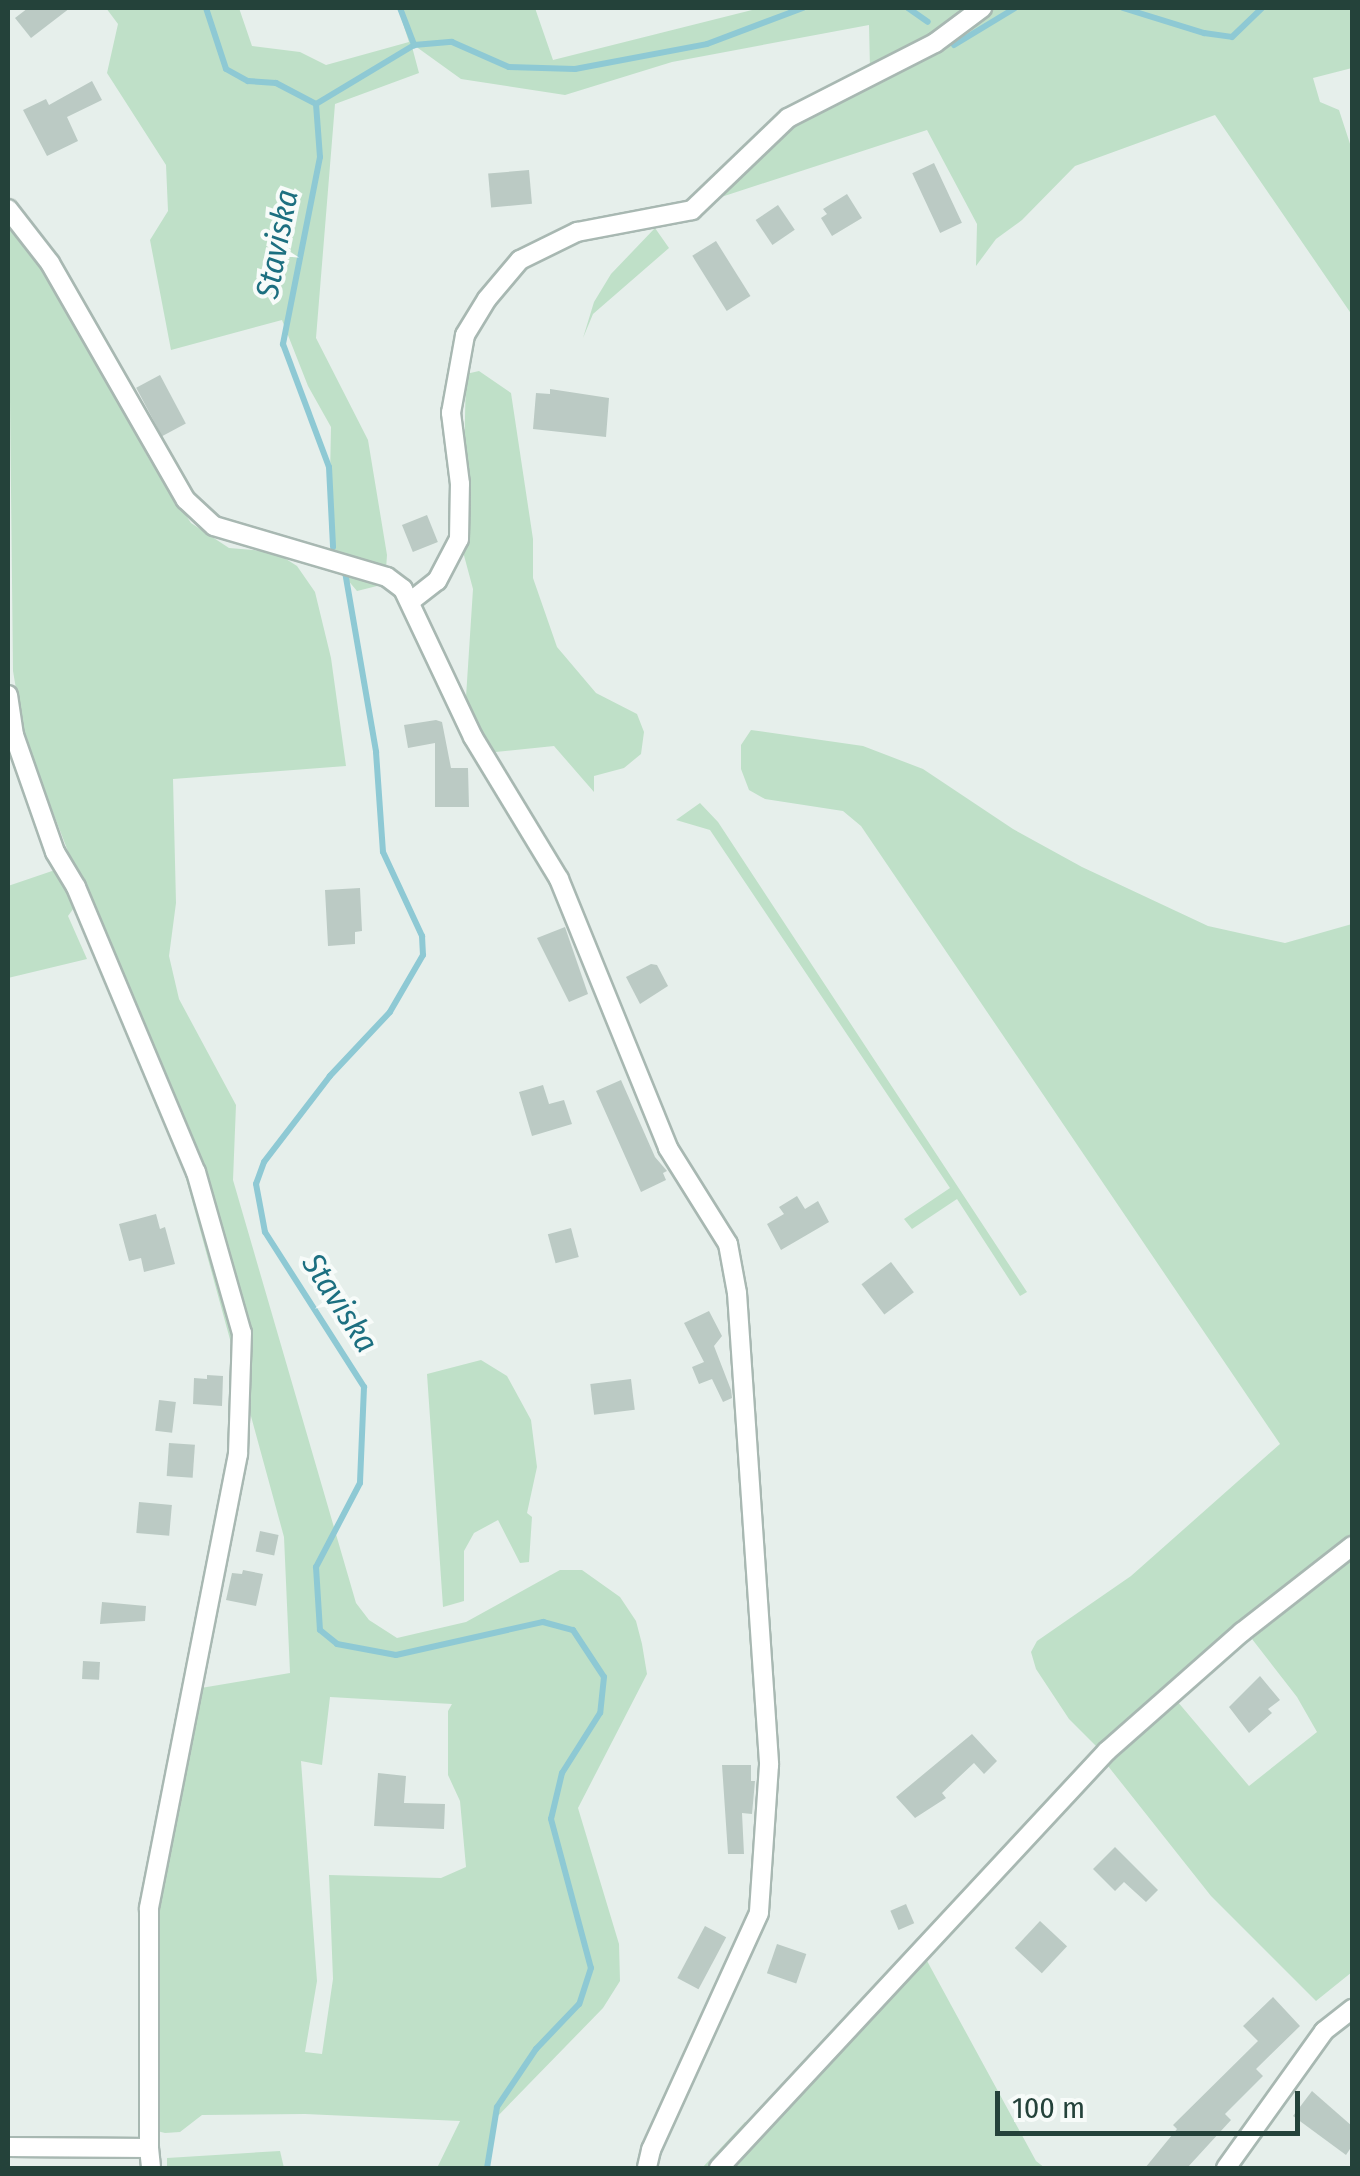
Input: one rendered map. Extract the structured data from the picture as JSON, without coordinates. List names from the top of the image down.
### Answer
{
  "water": ["Staviska"],
  "scale_bar": "100 m"
}
